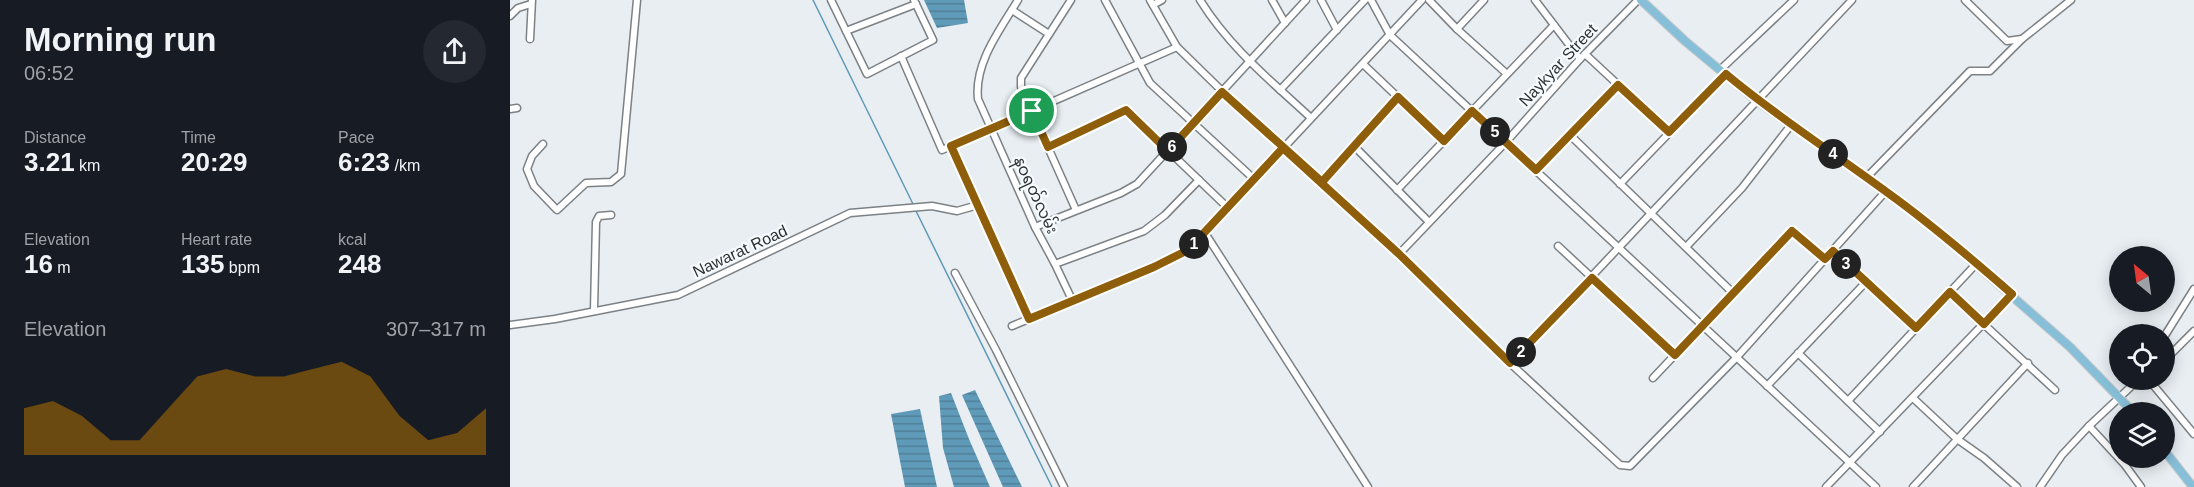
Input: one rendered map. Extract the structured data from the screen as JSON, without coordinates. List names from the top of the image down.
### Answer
{
  "streets": {
    "street": ["Naykyar Street", "နဝရတ်လမ်း", "Nawarat Road"]
  },
  "north": "top left",
  "page": {
    "heading": ["Morning run", "06:52"],
    "stats": [
      ["Distance", "3.21 km"],
      ["Time", "20:29"],
      ["Pace", "6:23 /km"],
      ["Elevation", "16 m"],
      ["Heart rate", "135 bpm"],
      ["kcal", "248"]
    ],
    "pins": [
      "5",
      "6",
      "4",
      "1",
      "3",
      "2"
    ],
    "chart": ["Elevation", "307–317 m"]
  }
}
